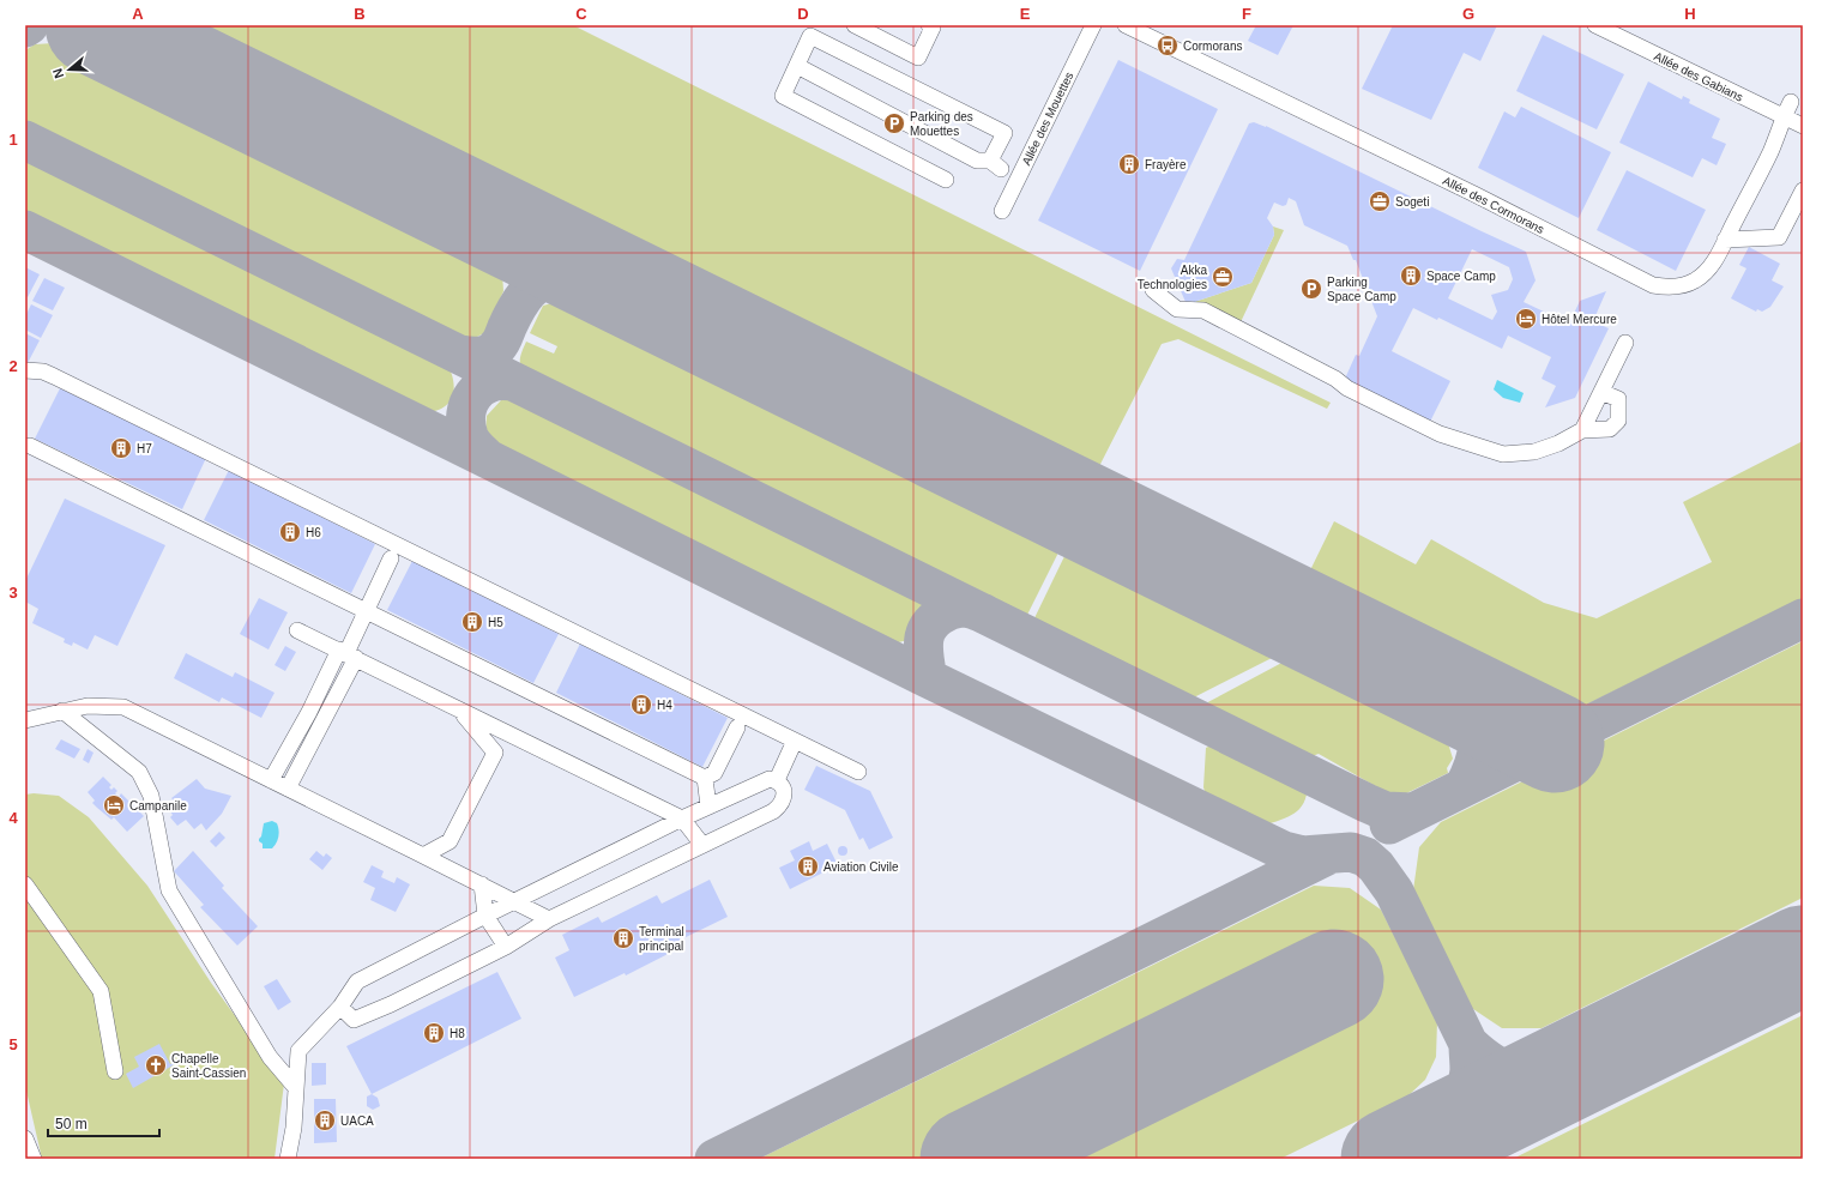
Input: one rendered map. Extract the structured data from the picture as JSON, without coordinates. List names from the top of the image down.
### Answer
{
  "streets": {
    "street": ["Allée des Gabians", "Allée des Mouettes", "Allée des Cormorans"]
  },
  "crossings": [
    ["Allée des Gabians", "Allée des Cormorans"]
  ],
  "places": {
    "bus stop": ["Cormorans"],
    "parking": ["Parking des Mouettes", "Parking Space Camp"],
    "building": [
      "Frayère",
      "Space Camp",
      "H7",
      "H6",
      "H5",
      "H4",
      "Aviation Civile",
      "Terminal principal",
      "H8",
      "UACA"
    ],
    "office": ["Sogeti", "Akka Technologies"],
    "hotel": ["Hôtel Mercure", "Campanile"],
    "church": ["Chapelle Saint-Cassien"]
  },
  "scale_bar": "50 m",
  "north": "left",
  "grid": {
    "columns": [
      "A",
      "B",
      "C",
      "D",
      "E",
      "F",
      "G",
      "H"
    ],
    "rows": [
      "1",
      "2",
      "3",
      "4",
      "5"
    ]
  }
}
